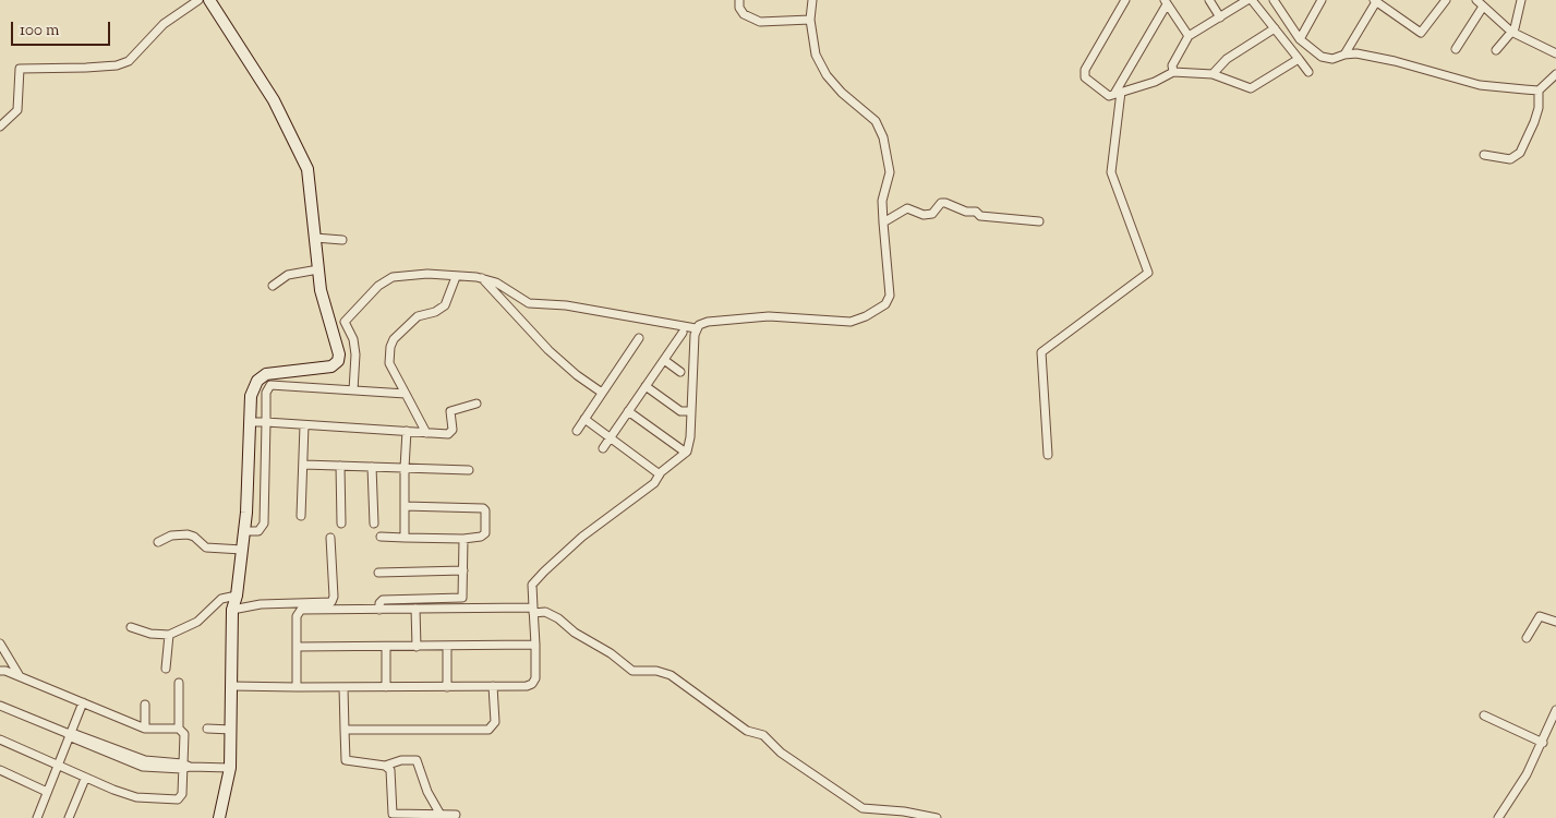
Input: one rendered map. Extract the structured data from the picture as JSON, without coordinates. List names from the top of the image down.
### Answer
{
  "scale_bar": "100 m"
}
